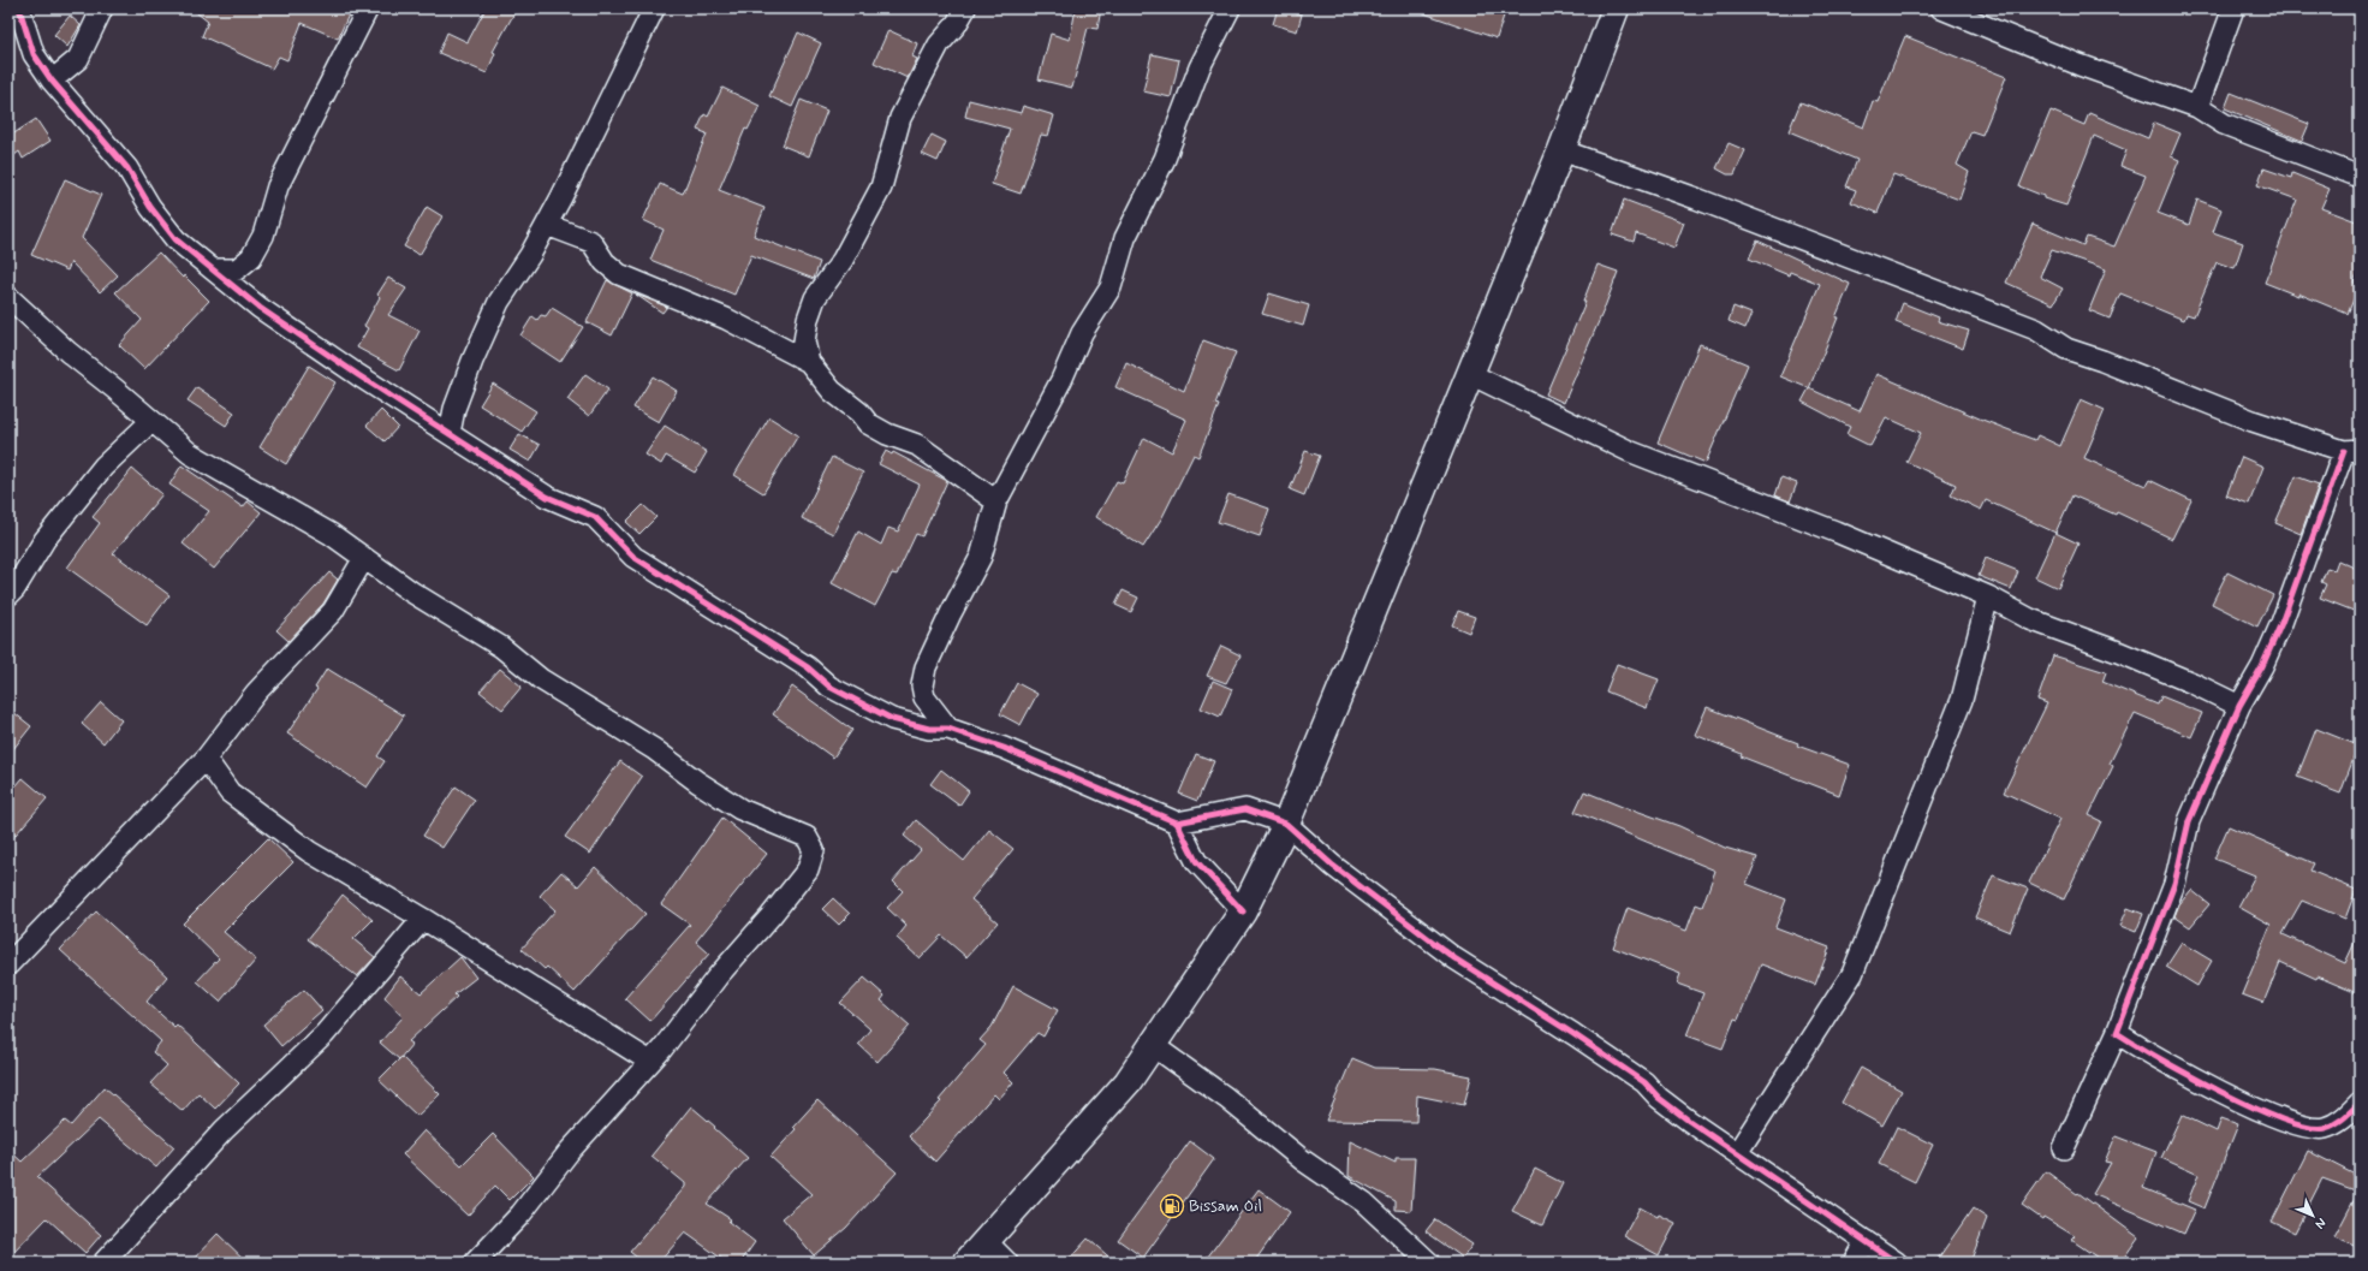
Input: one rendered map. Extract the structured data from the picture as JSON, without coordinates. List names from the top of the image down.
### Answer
{
  "places": {
    "fuel station": ["Bissam Oil"]
  },
  "north": "bottom right"
}
